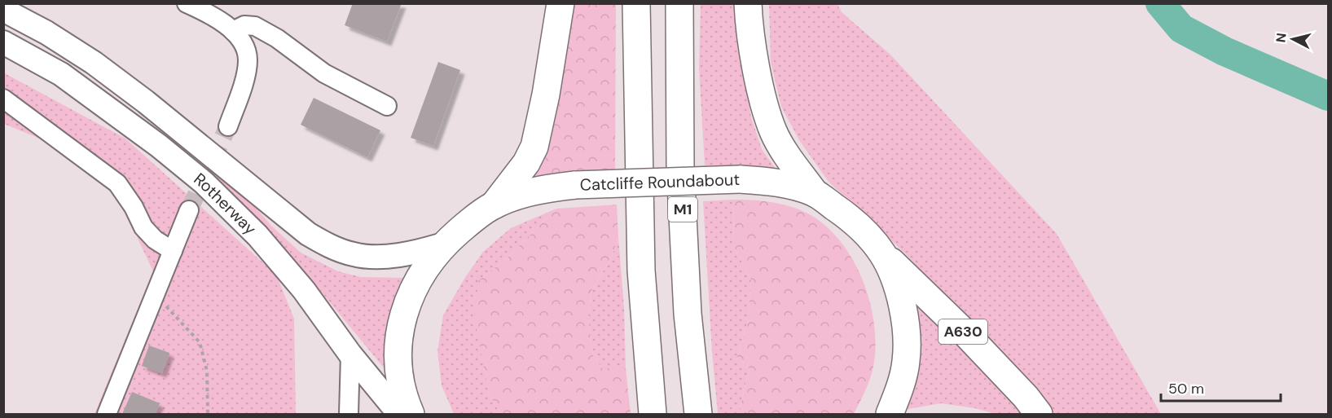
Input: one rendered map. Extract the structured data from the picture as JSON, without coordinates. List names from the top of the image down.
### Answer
{
  "streets": {
    "highway": ["Catcliffe Roundabout", "M1", "A630"],
    "main road": ["Rotherway"]
  },
  "crossings": [
    ["Catcliffe Roundabout", "Rotherway"],
    ["Catcliffe Roundabout", "A630"]
  ],
  "scale_bar": "50 m",
  "north": "left"
}
